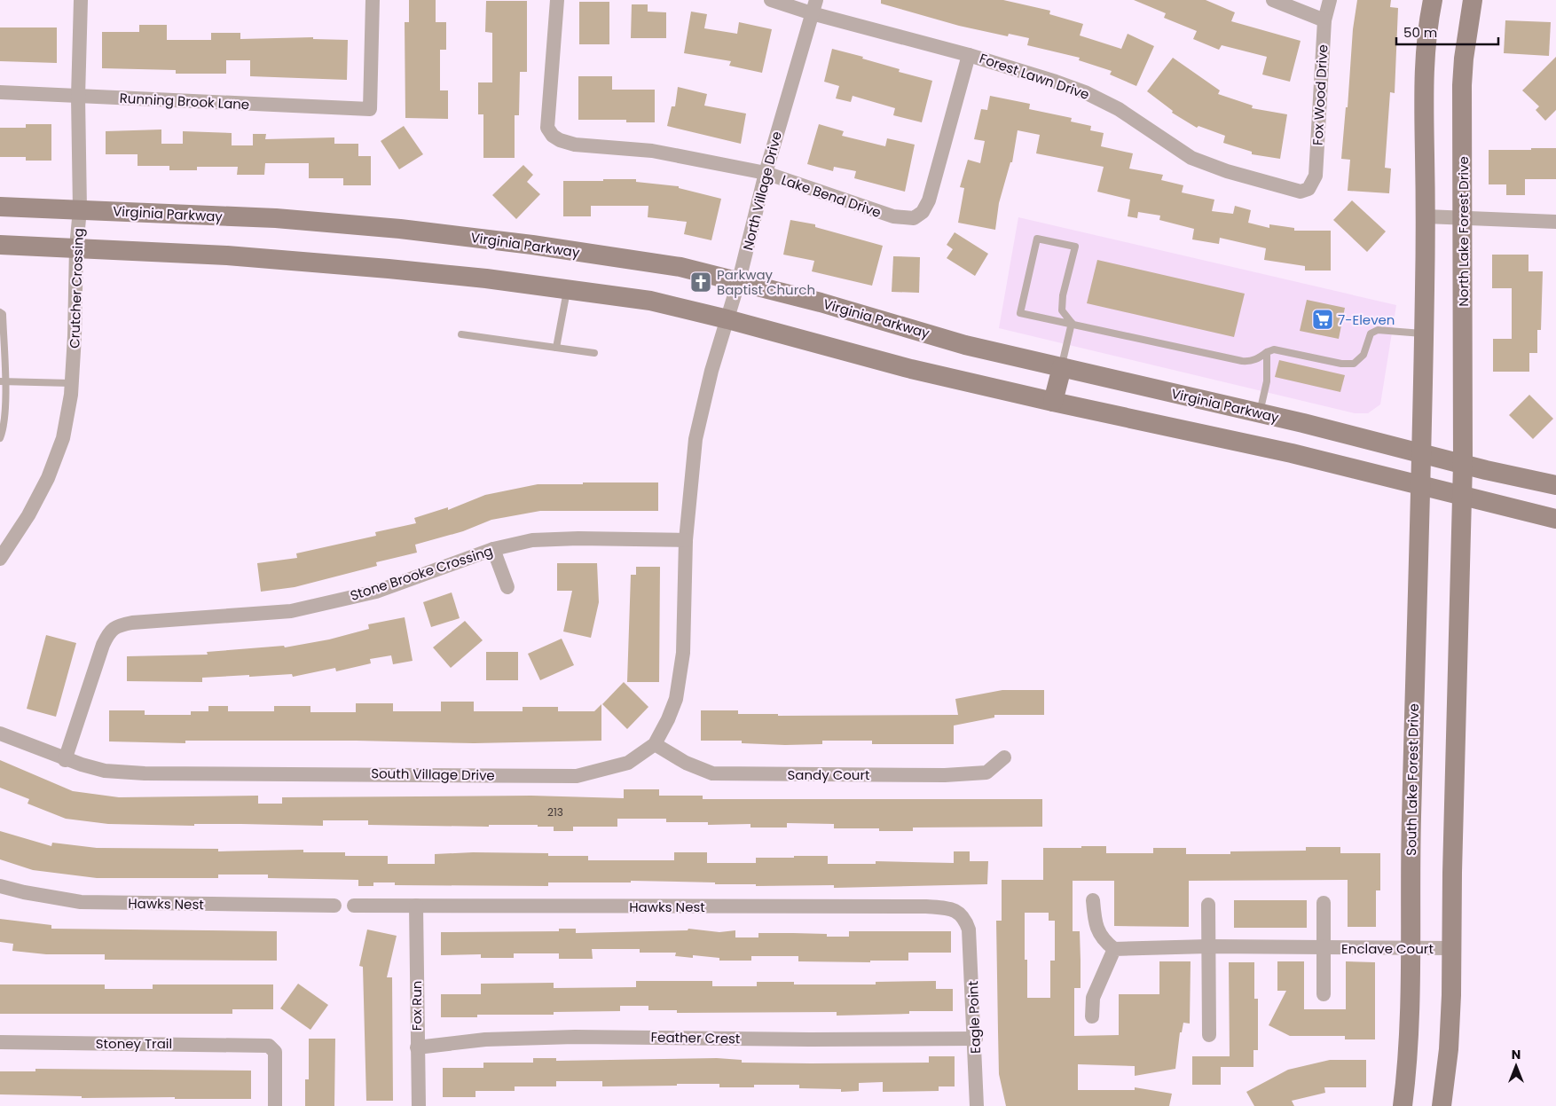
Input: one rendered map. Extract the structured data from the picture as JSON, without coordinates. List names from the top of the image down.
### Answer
{
  "streets": {
    "main road": ["Virginia Parkway", "North Lake Forest Drive", "South Lake Forest Drive"],
    "street": [
      "Forest Lawn Drive",
      "Fox Wood Drive",
      "Running Brook Lane",
      "North Village Drive",
      "Lake Bend Drive",
      "Crutcher Crossing",
      "Stone Brooke Crossing",
      "South Village Drive",
      "Sandy Court",
      "Hawks Nest",
      "Enclave Court",
      "Fox Run",
      "Eagle Point",
      "Feather Crest",
      "Stoney Trail"
    ]
  },
  "crossings": [
    ["Forest Lawn Drive", "Fox Wood Drive"],
    ["Forest Lawn Drive", "North Village Drive"],
    ["Forest Lawn Drive", "Lake Bend Drive"],
    ["Running Brook Lane", "Crutcher Crossing"],
    ["North Village Drive", "Lake Bend Drive"],
    ["North Village Drive", "Virginia Parkway"],
    ["North Village Drive", "Stone Brooke Crossing"],
    ["North Village Drive", "South Village Drive"],
    ["Virginia Parkway", "North Lake Forest Drive"],
    ["Virginia Parkway", "Crutcher Crossing"],
    ["Virginia Parkway", "South Lake Forest Drive"],
    ["Stone Brooke Crossing", "South Village Drive"],
    ["South Village Drive", "Sandy Court"],
    ["South Lake Forest Drive", "Enclave Court"],
    ["Hawks Nest", "Fox Run"],
    ["Hawks Nest", "Eagle Point"],
    ["Fox Run", "Feather Crest"],
    ["Eagle Point", "Feather Crest"]
  ],
  "places": {
    "church": ["Parkway Baptist Church"],
    "supermarket": ["7-Eleven"]
  },
  "house_numbers": ["213"],
  "scale_bar": "50 m",
  "north": "top"
}
